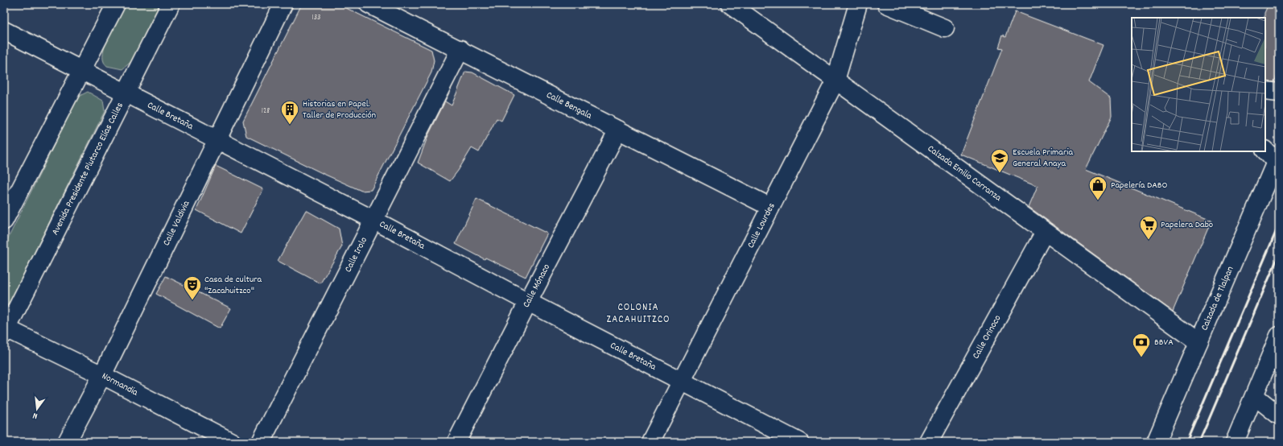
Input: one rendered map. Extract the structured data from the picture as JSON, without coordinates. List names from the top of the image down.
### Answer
{
  "streets": {
    "main road": [
      "Calle Bengala",
      "Calle Bretaña",
      "Avenida Presidente Plutarco Elías Calles",
      "Calzada Emilio Carranza",
      "Calle Valdivia",
      "Calle Lourdes",
      "Calle Irolo",
      "Calle Mónaco",
      "Calzada de Tlalpan",
      "Calle Orinoco",
      "Normandia"
    ]
  },
  "crossings": [
    ["Calle Bengala", "Calle Lourdes"],
    ["Calle Bengala", "Calle Irolo"],
    ["Calle Bengala", "Calle Mónaco"],
    ["Calle Bretaña", "Avenida Presidente Plutarco Elías Calles"],
    ["Calle Bretaña", "Calle Valdivia"],
    ["Calle Bretaña", "Calle Lourdes"],
    ["Calle Bretaña", "Calle Irolo"],
    ["Calle Bretaña", "Calle Mónaco"],
    ["Avenida Presidente Plutarco Elías Calles", "Normandia"],
    ["Calzada Emilio Carranza", "Calle Lourdes"],
    ["Calzada Emilio Carranza", "Calzada de Tlalpan"],
    ["Calzada Emilio Carranza", "Calle Orinoco"],
    ["Calle Valdivia", "Normandia"]
  ],
  "districts": ["COLONIA ZACAHUITZCO"],
  "places": {
    "building": ["Historias en Papel. Taller de Producción"],
    "school or university": ["Escuela Primaria General Anaya"],
    "shop": ["Papelería DABO"],
    "supermarket": ["Papelera Dabo"],
    "theatre": ["Casa de cultura \"Zacahuitzco\""],
    "bank": ["BBVA"]
  },
  "house_numbers": ["133", "128"],
  "north": "bottom"
}
